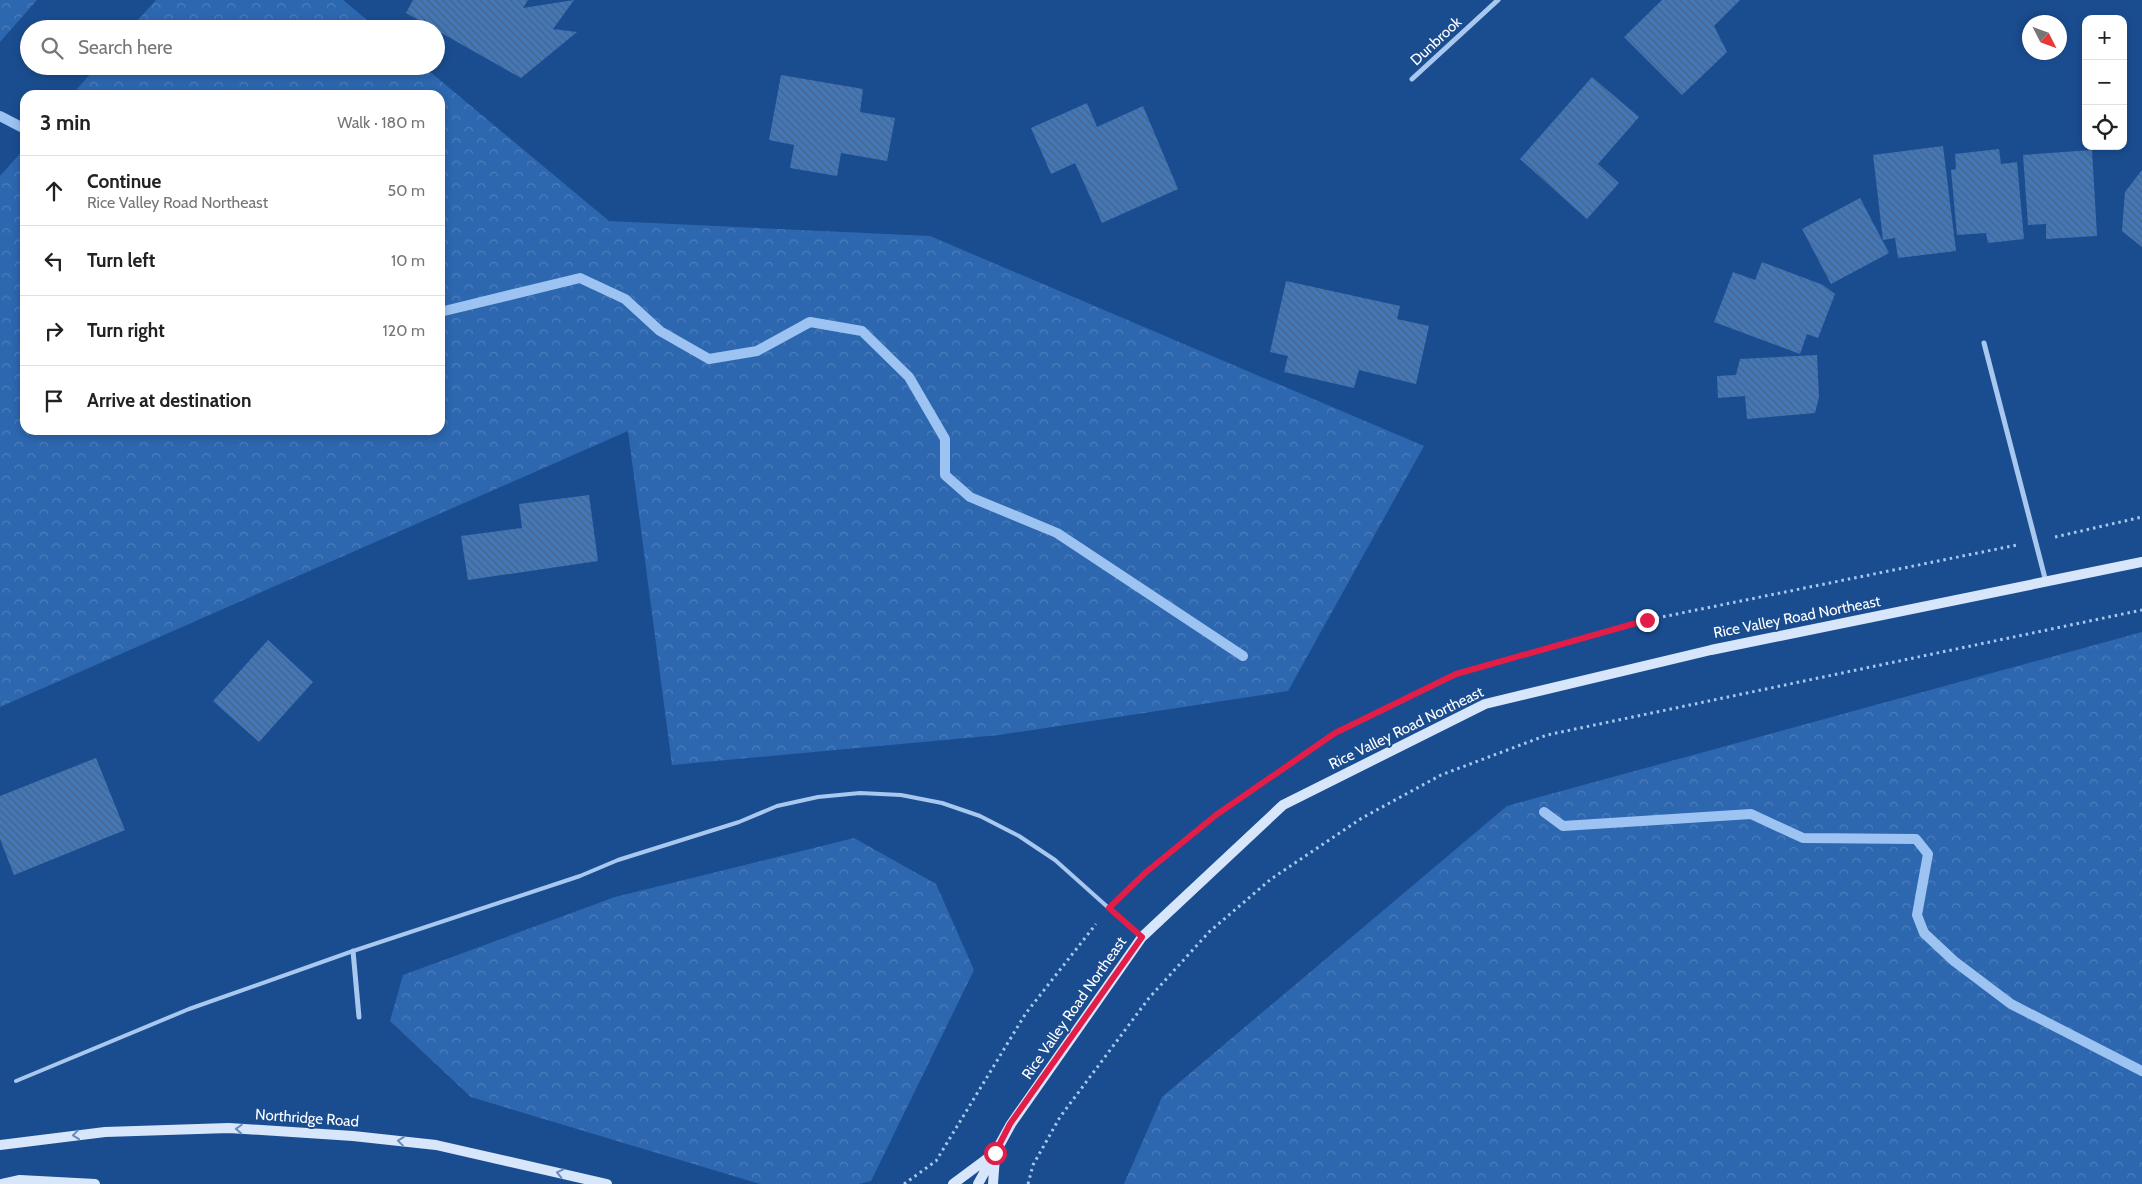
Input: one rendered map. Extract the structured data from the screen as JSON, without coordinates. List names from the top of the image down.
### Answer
{
  "streets": {
    "street": ["Dunbrook", "Rice Valley Road Northeast", "Northridge Road"]
  },
  "one_way": ["Northridge Road"],
  "north": "bottom right",
  "page": {
    "map_buttons": ["+", "−"],
    "search": "Search here",
    "heading": ["3 min", "Walk · 180 m"],
    "list": [
      ["Continue", "Rice Valley Road Northeast", "50 m"],
      ["Turn left", "10 m"],
      ["Turn right", "120 m"],
      "Arrive at destination"
    ]
  }
}
